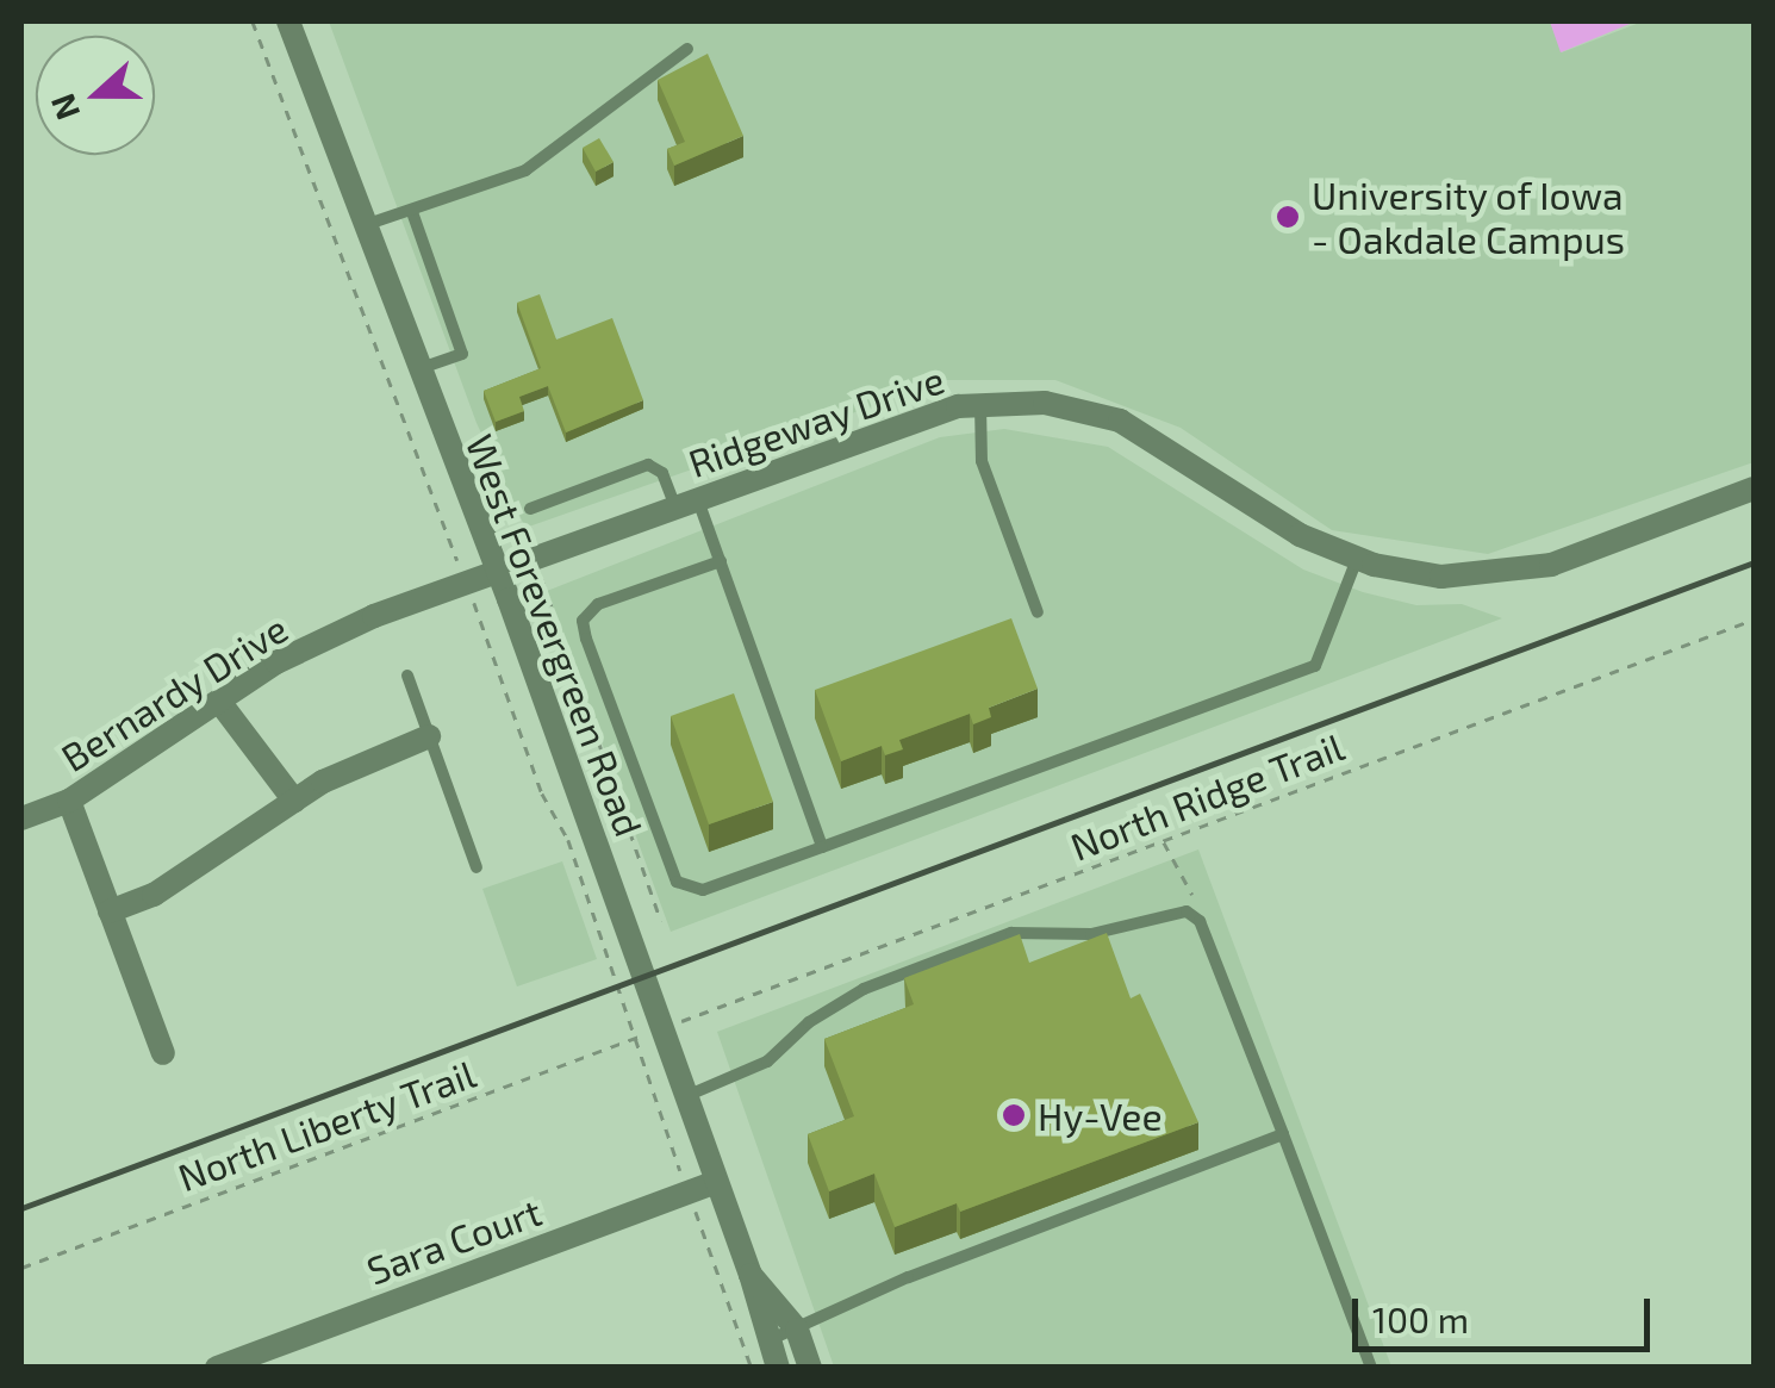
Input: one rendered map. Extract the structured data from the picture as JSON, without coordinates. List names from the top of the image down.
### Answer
{
  "streets": {
    "street": [
      "Ridgeway Drive",
      "West Forevergreen Road",
      "Bernardy Drive",
      "Sara Court"
    ],
    "path": ["North Ridge Trail", "North Liberty Trail"]
  },
  "crossings": [
    ["Ridgeway Drive", "West Forevergreen Road"],
    ["Ridgeway Drive", "Bernardy Drive"],
    ["West Forevergreen Road", "Bernardy Drive"],
    ["West Forevergreen Road", "Sara Court"]
  ],
  "places": ["University of Iowa - Oakdale Campus", "Hy-Vee"],
  "scale_bar": "100 m",
  "north": "left"
}
